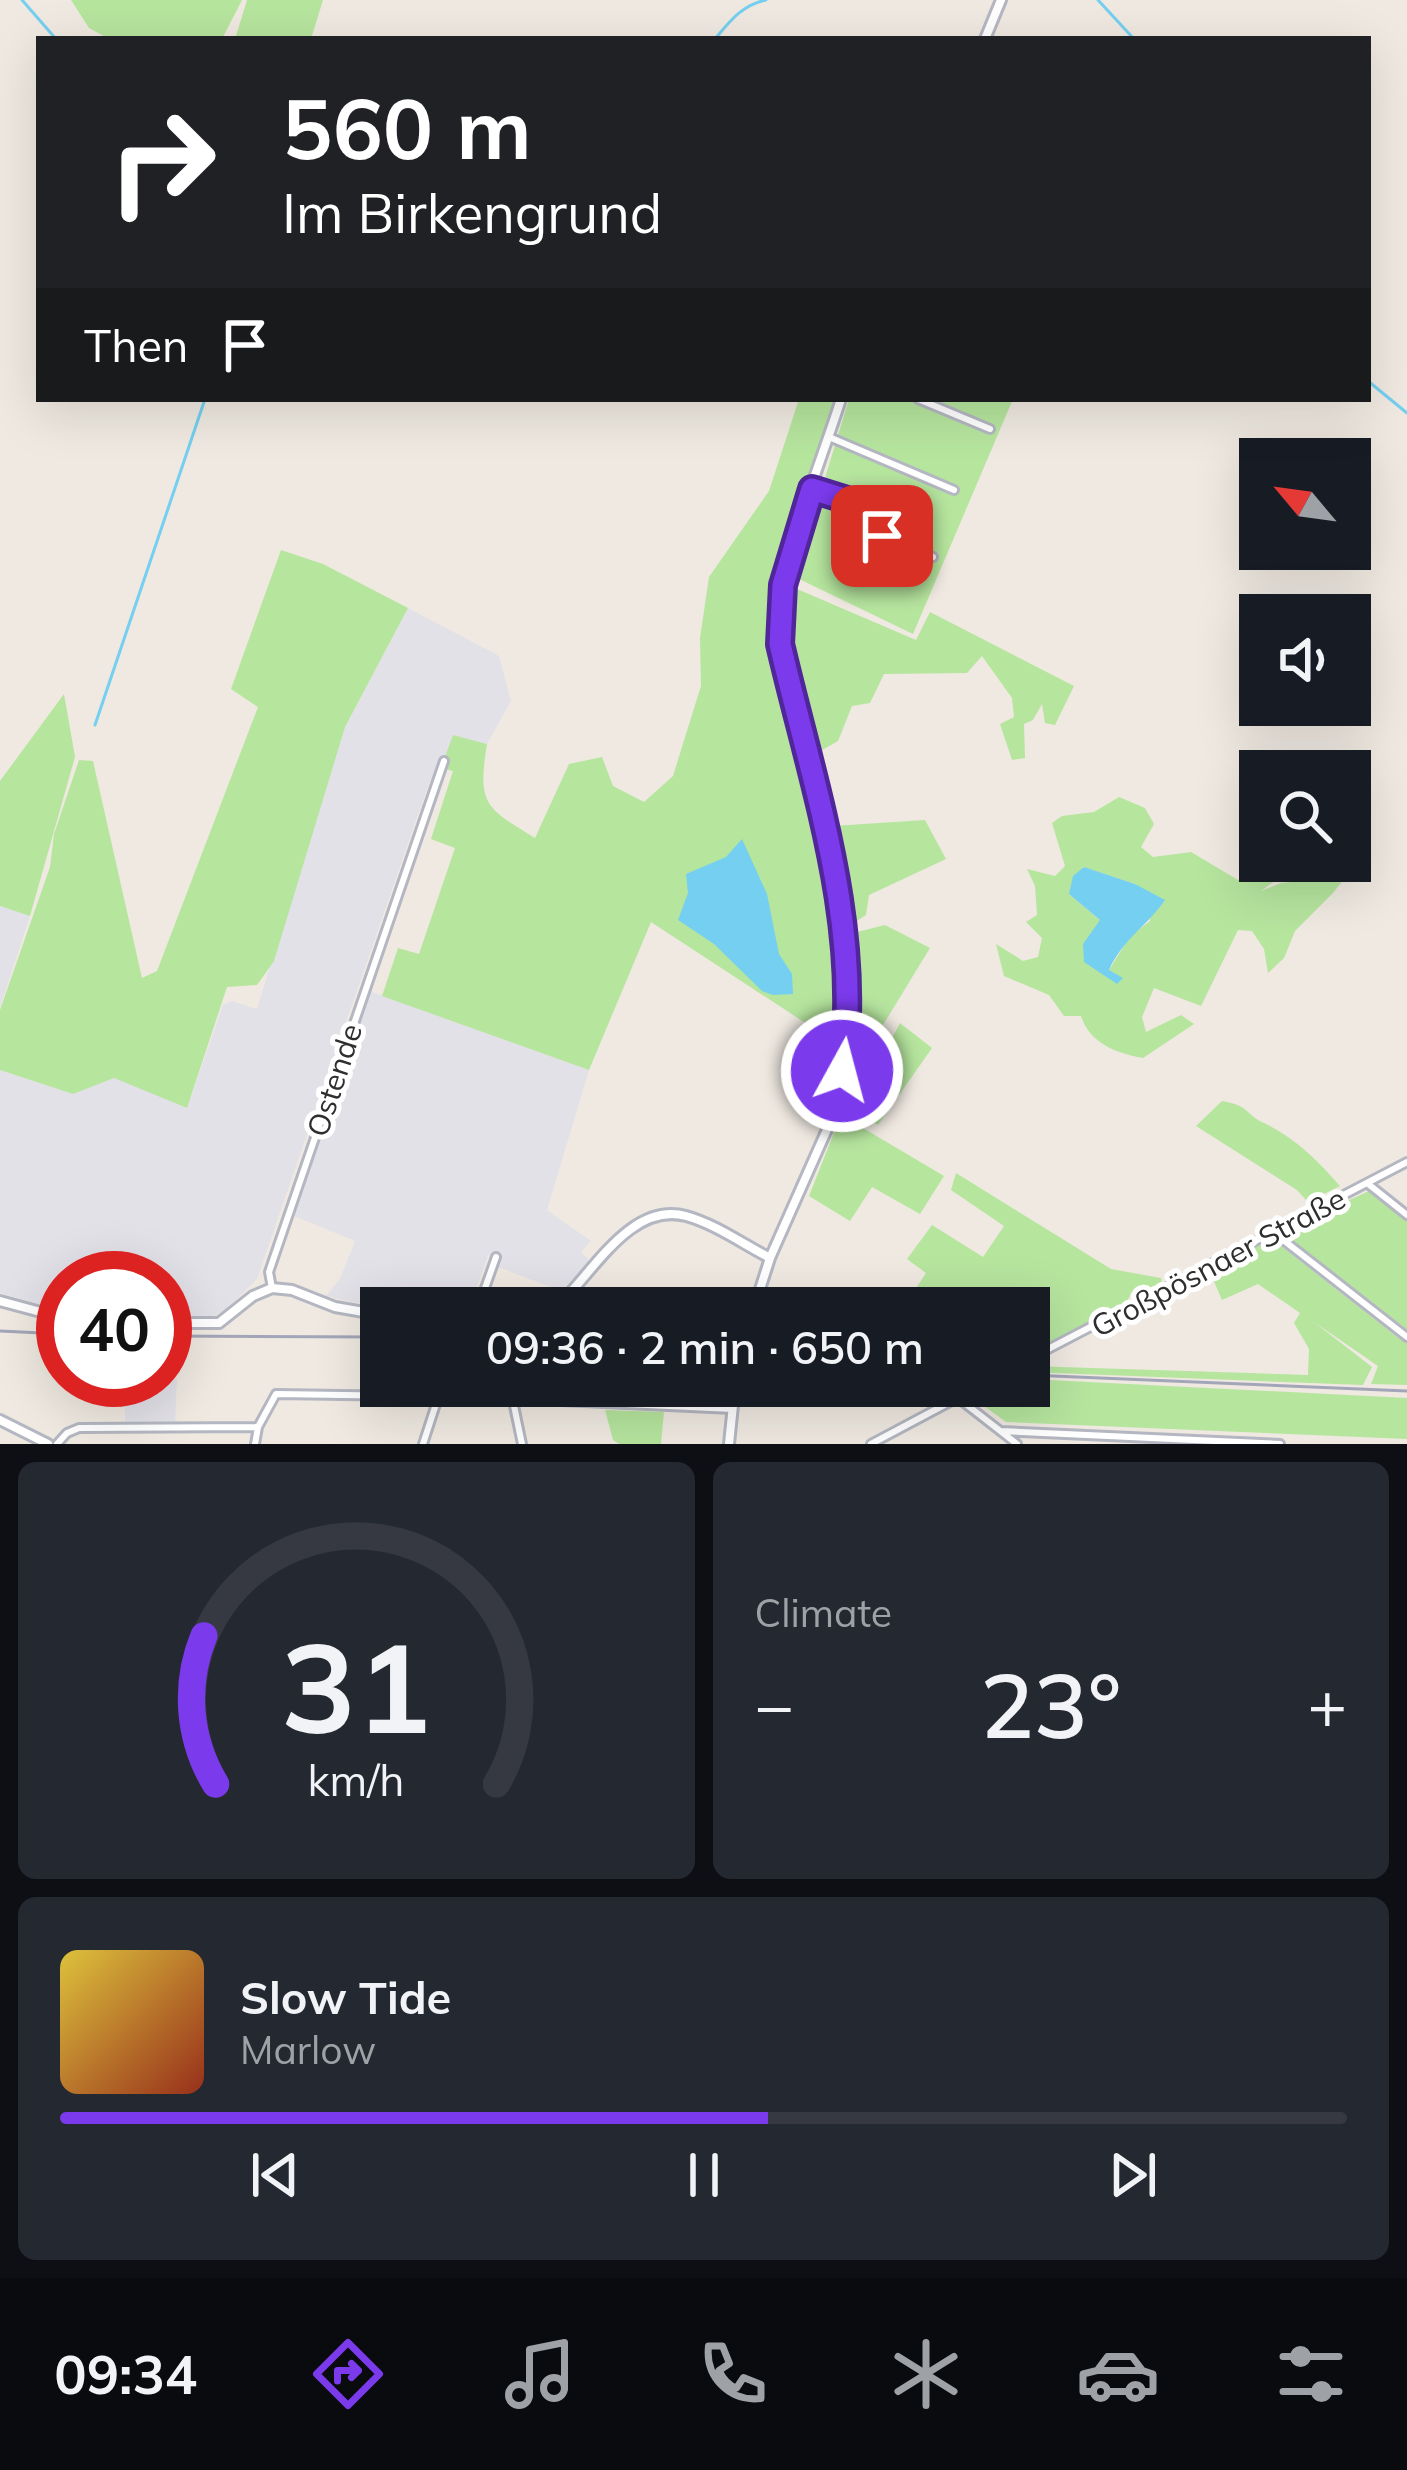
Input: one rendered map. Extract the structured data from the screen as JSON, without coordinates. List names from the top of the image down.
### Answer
{
  "streets": {
    "street": ["Ostende", "Großpösnaer Straße"]
  },
  "north": "top left",
  "page": {
    "turn": ["560 m", "Im Birkengrund"],
    "then": "Then",
    "limit": "40",
    "trip": "09:36 · 2 min · 650 m",
    "tile": "Climate",
    "heat": ["−", "23°", "+"],
    "song": ["Slow Tide", "Marlow"],
    "tabs": "09:34",
    "gauge": ["31", "km/h"]
  }
}
